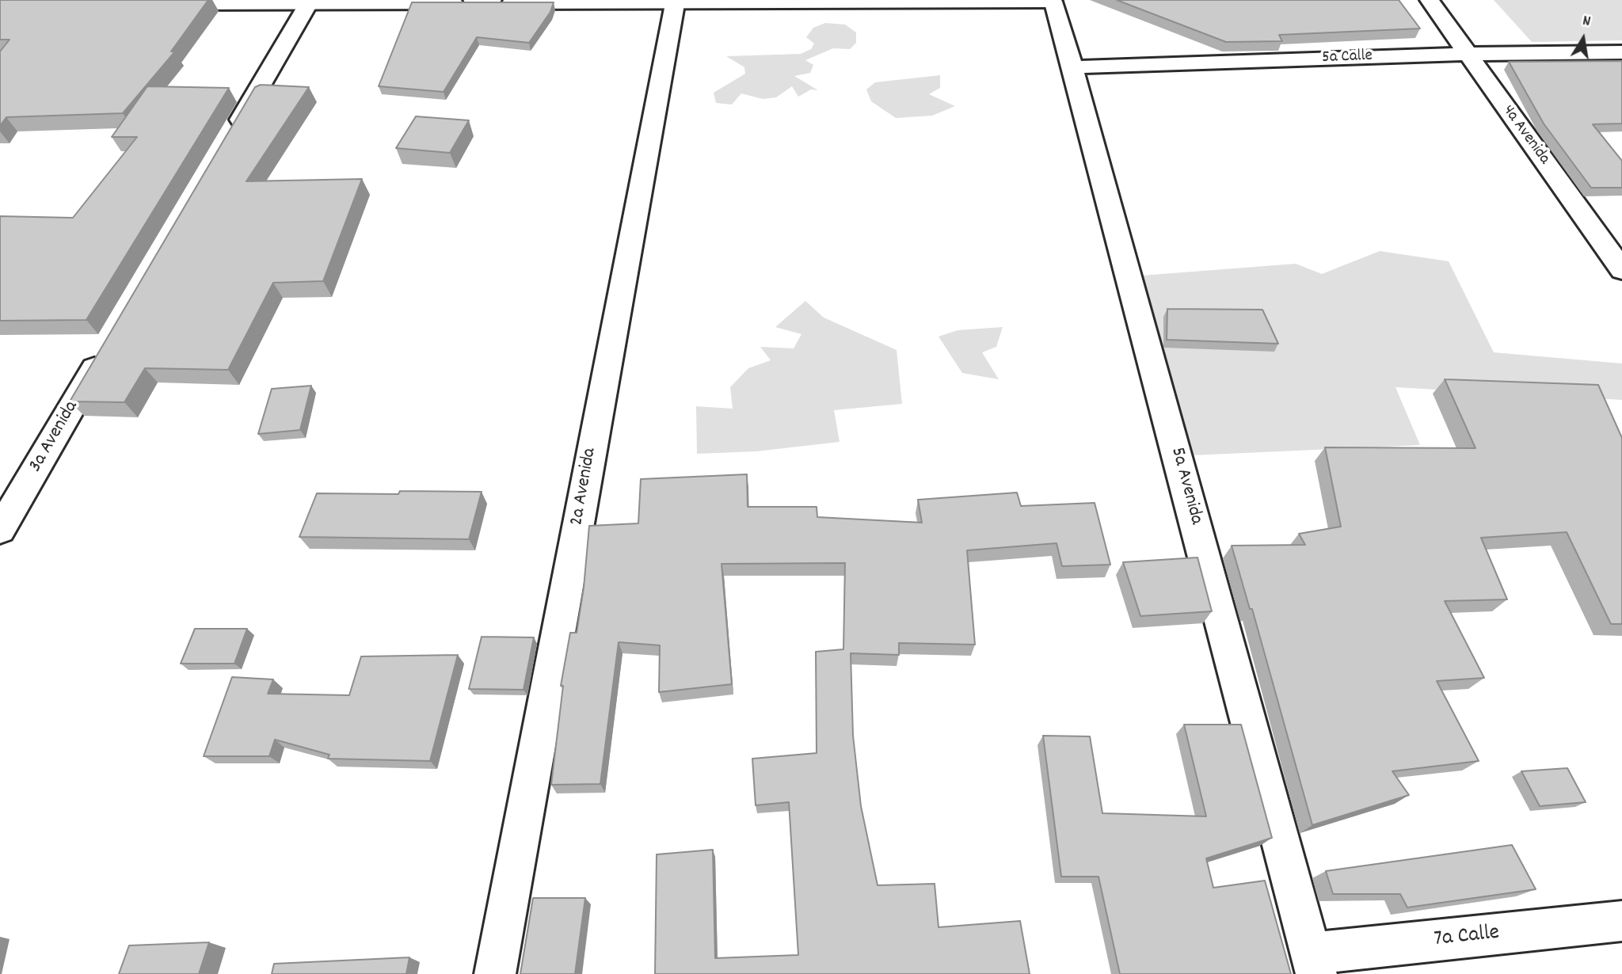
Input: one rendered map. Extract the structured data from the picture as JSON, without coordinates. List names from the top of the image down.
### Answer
{
  "streets": {
    "street": [
      "5a Calle",
      "4a Avenida",
      "3a Avenida",
      "5a Avenida",
      "2a Avenida",
      "7a Calle"
    ]
  },
  "crossings": [
    ["5a Calle", "4a Avenida"],
    ["5a Calle", "5a Avenida"],
    ["5a Avenida", "7a Calle"]
  ],
  "north": "top"
}
